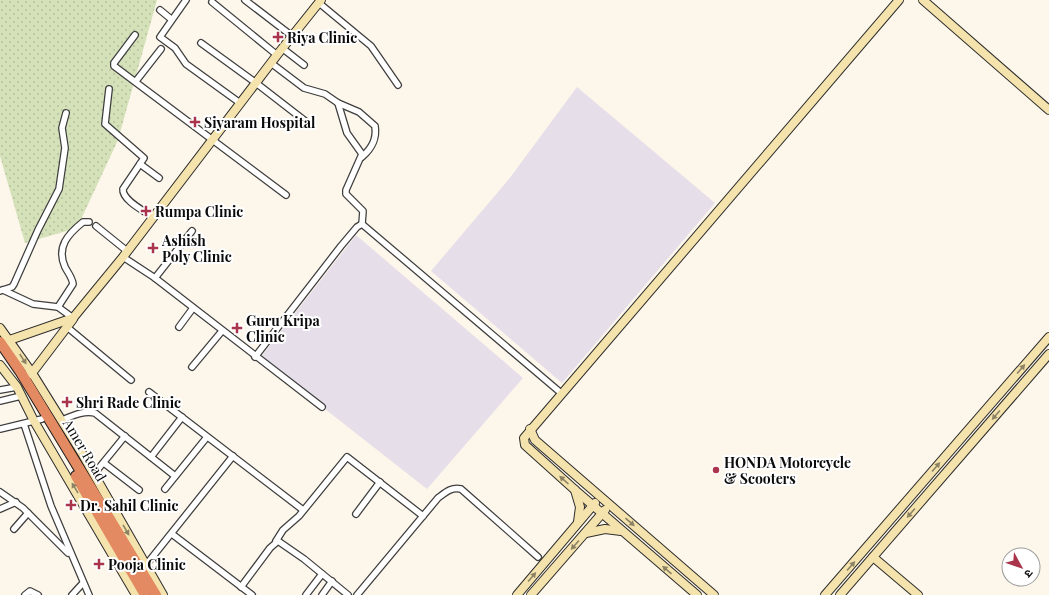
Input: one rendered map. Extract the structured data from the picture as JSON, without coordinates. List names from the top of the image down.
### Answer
{
  "streets": {
    "highway": ["Amer Road"]
  },
  "places": {
    "health": [
      "Riya Clinic",
      "Siyaram Hospital",
      "Rumpa Clinic",
      "Ashish Poly Clinic",
      "Guru Kripa Clinic",
      "Shri Rade Clinic",
      "Dr. Sahil Clinic",
      "Pooja Clinic"
    ],
    "other": ["HONDA Motorcycle & Scooters"]
  },
  "north": "bottom right"
}
